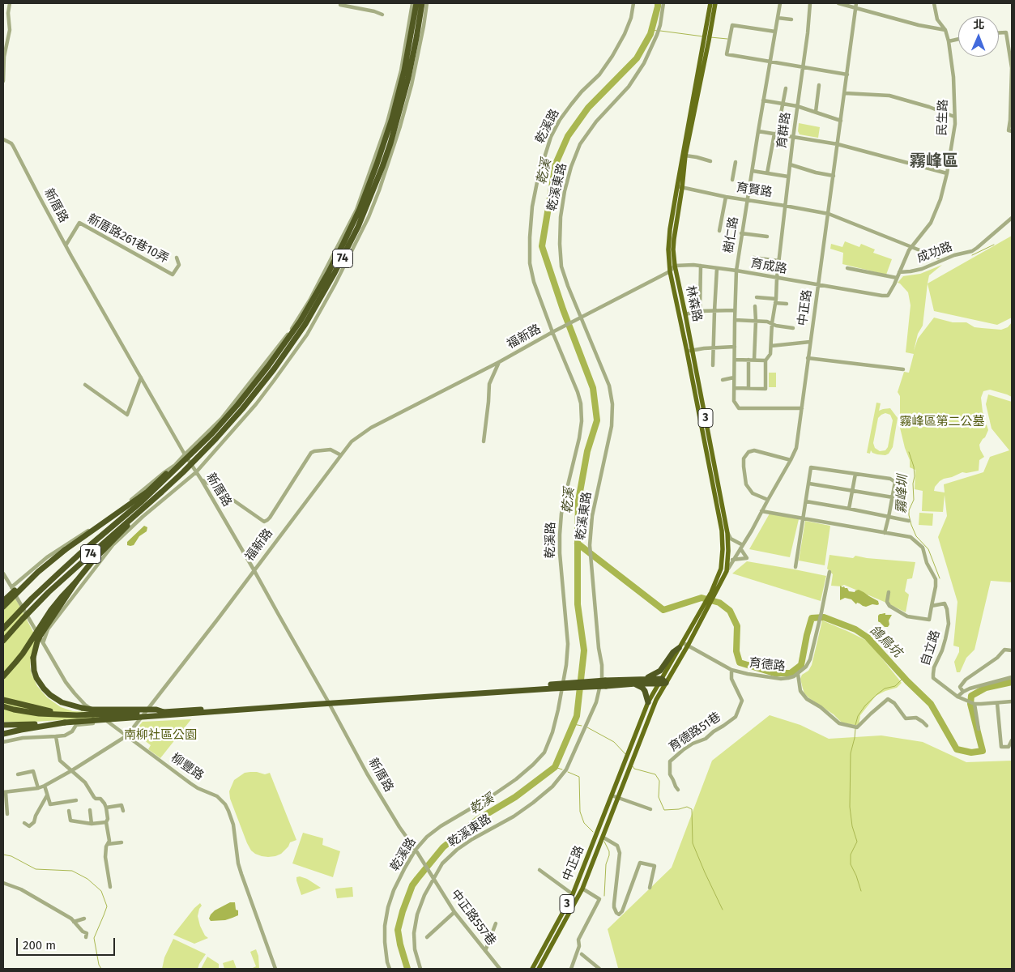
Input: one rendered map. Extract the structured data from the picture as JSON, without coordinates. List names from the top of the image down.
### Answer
{
  "streets": {
    "highway": ["74"],
    "main road": ["林森路", "中正路", "3"],
    "street": [
      "民生路",
      "乾溪路",
      "育群路",
      "乾溪東路",
      "育賢路",
      "新厝路",
      "樹仁路",
      "新厝路261巷10弄",
      "成功路",
      "育成路",
      "福新路",
      "自立路",
      "育德路",
      "育德路51巷",
      "柳豐路",
      "中正路557巷"
    ]
  },
  "crossings": [
    ["民生路", "育賢路"],
    ["民生路", "成功路"],
    ["乾溪路", "新厝路"],
    ["乾溪路", "福新路"],
    ["育群路", "育賢路"],
    ["育群路", "育成路"],
    ["乾溪東路", "新厝路"],
    ["乾溪東路", "福新路"],
    ["乾溪東路", "中正路557巷"],
    ["育賢路", "樹仁路"],
    ["育賢路", "林森路"],
    ["育賢路", "中正路"],
    ["新厝路", "新厝路261巷10弄"],
    ["新厝路", "福新路"],
    ["新厝路", "中正路557巷"],
    ["樹仁路", "育成路"],
    ["樹仁路", "中正路"],
    ["育成路", "林森路"],
    ["育成路", "中正路"],
    ["林森路", "中正路"],
    ["林森路", "3"],
    ["中正路", "3"],
    ["福新路", "柳豐路"],
    ["3", "育德路"],
    ["育德路", "育德路51巷"]
  ],
  "districts": ["霧峰區"],
  "water": ["乾溪", "霧峰圳", "鴿鳥坑"],
  "parks": ["霧峰區第二公墓", "南柳社區公園"],
  "scale_bar": "200 m",
  "north": "top"
}
